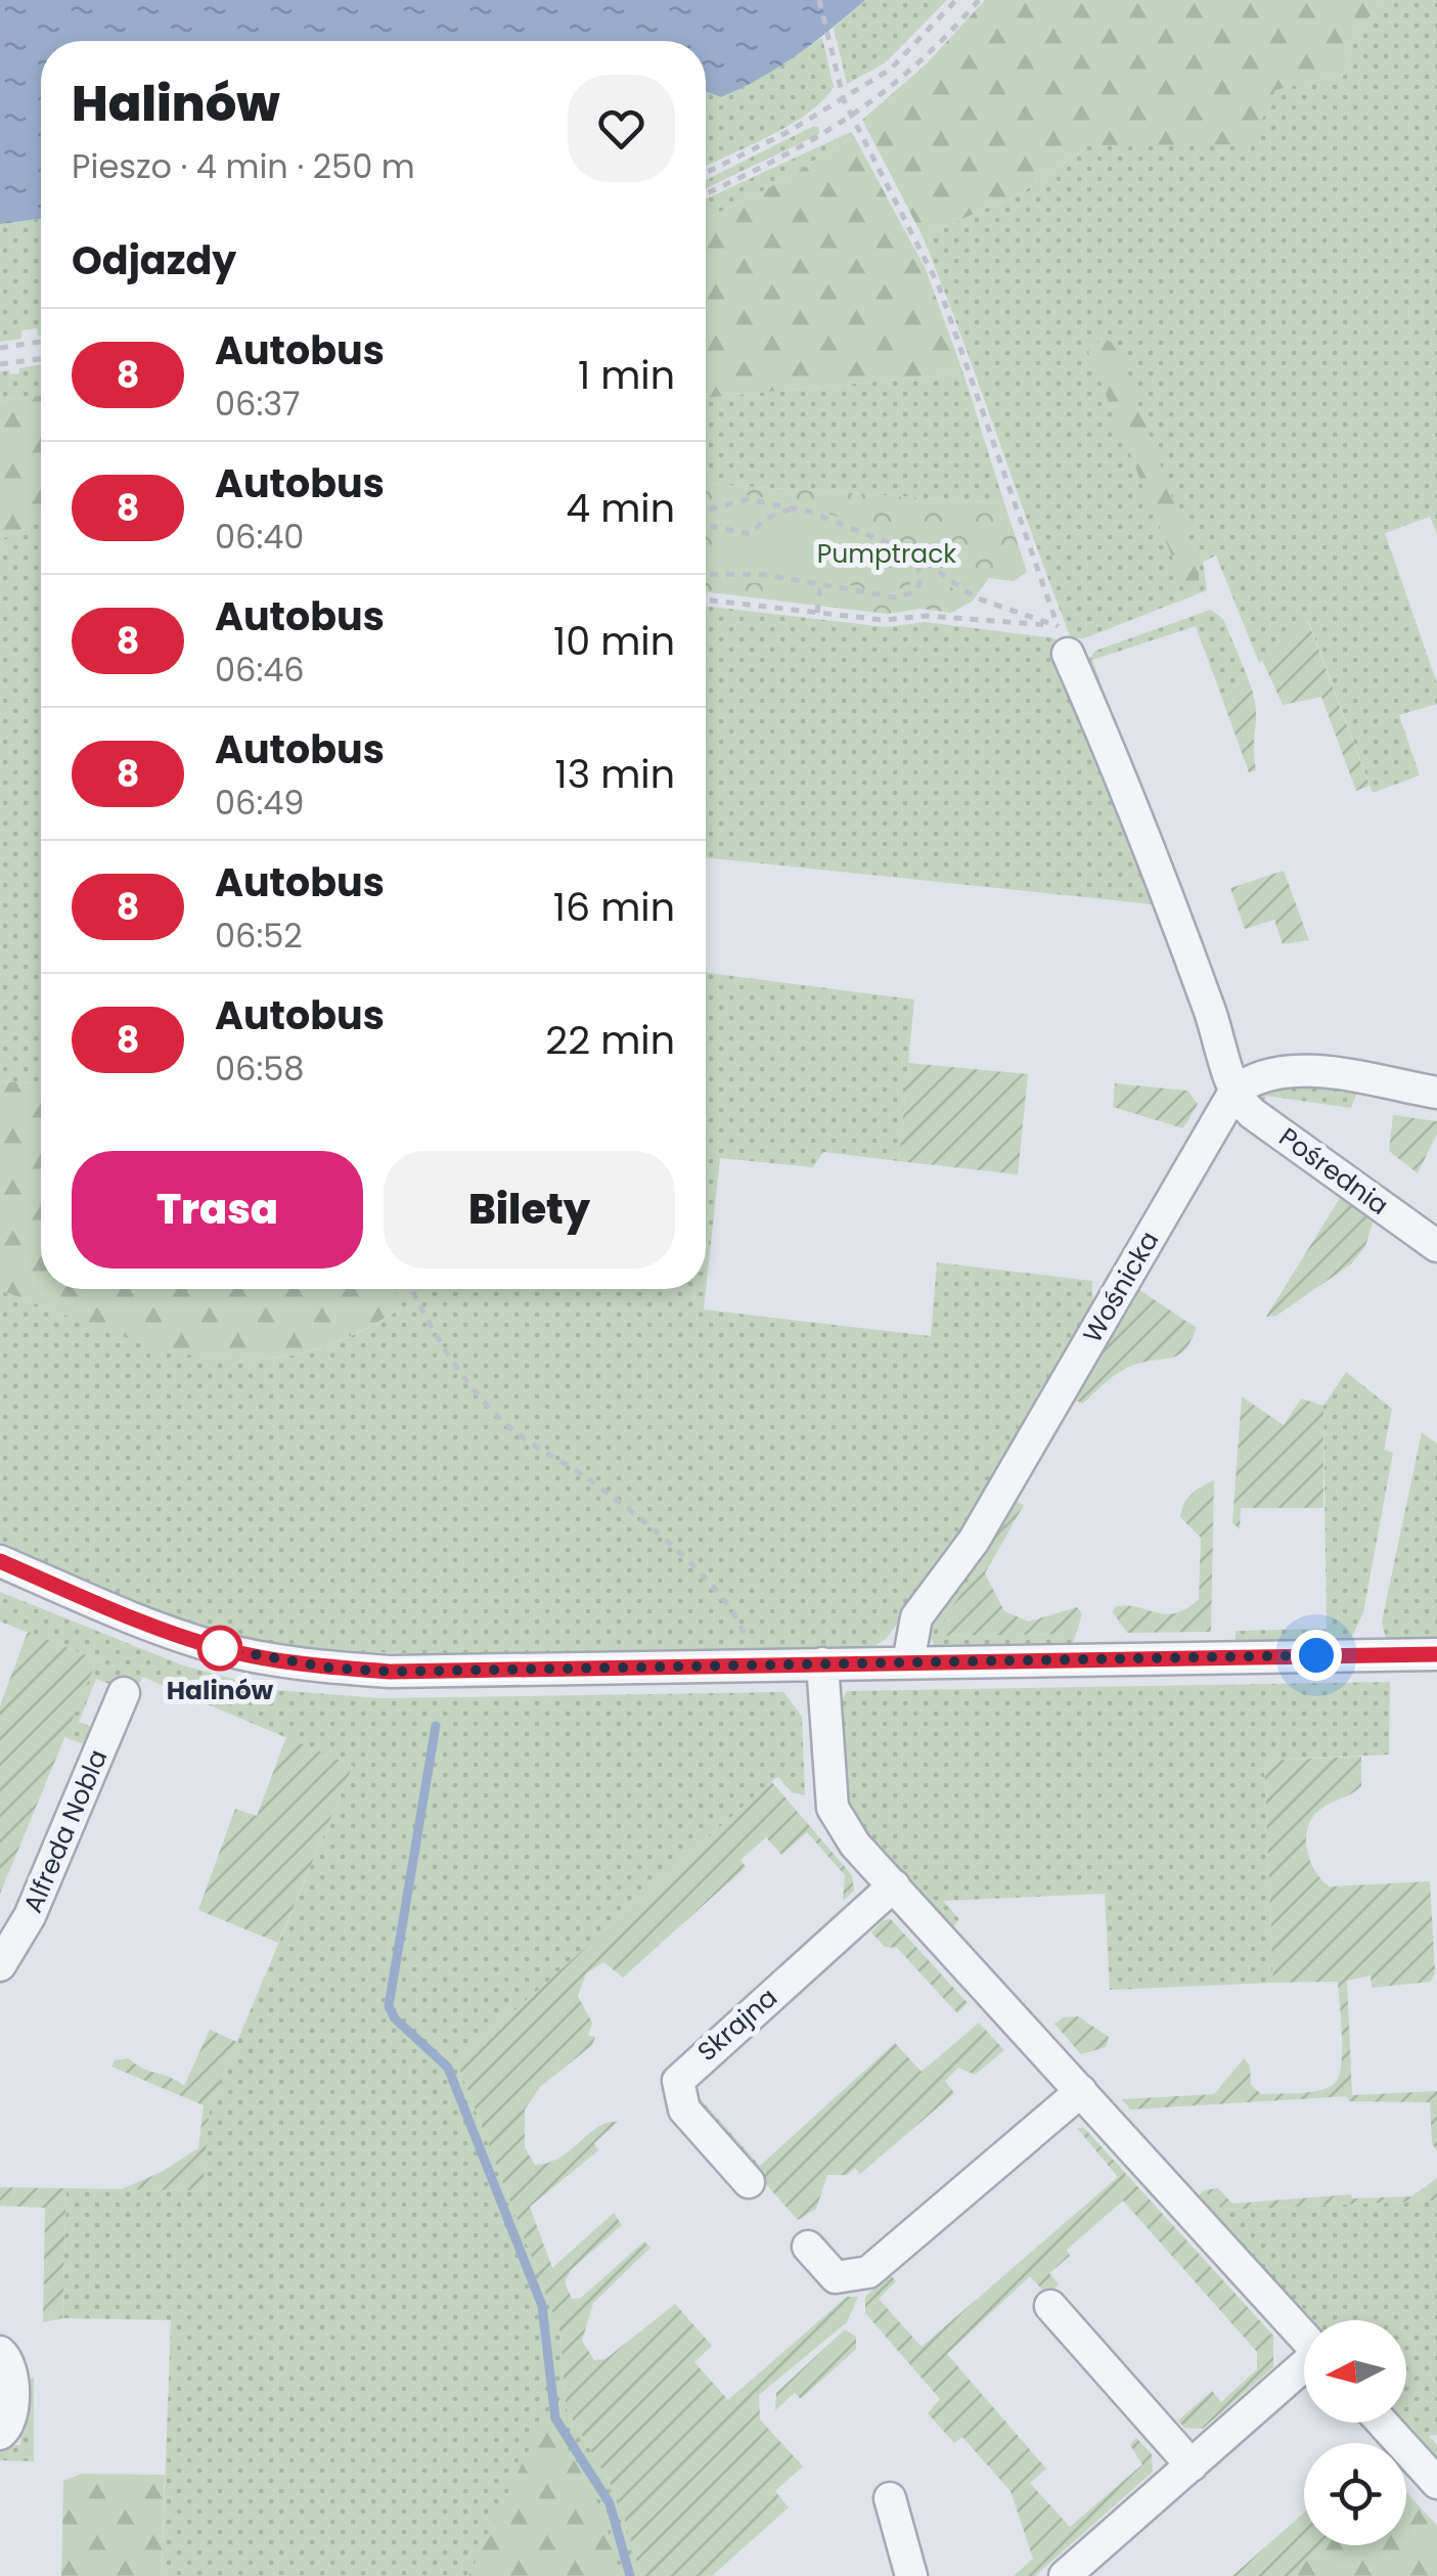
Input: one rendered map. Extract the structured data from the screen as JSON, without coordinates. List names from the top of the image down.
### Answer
{
  "streets": {
    "street": [
      "Pośrednia",
      "Wośnicka",
      "Alfreda Nobla",
      "Skrajna"
    ]
  },
  "crossings": [
    ["Pośrednia", "Wośnicka"]
  ],
  "parks": ["Pumptrack"],
  "places": ["Halinów"],
  "lines": ["bus line 8"],
  "north": "left",
  "page": {
    "heading": [
      ["Halinów", "Pieszo · 4 min · 250 m"],
      "Odjazdy"
    ],
    "list": [
      {
        "mark": "8",
        "name": "Autobus",
        "note": "06:37",
        "value": "1 min"
      },
      {
        "mark": "8",
        "name": "Autobus",
        "note": "06:40",
        "value": "4 min"
      },
      {
        "mark": "8",
        "name": "Autobus",
        "note": "06:46",
        "value": "10 min"
      },
      {
        "mark": "8",
        "name": "Autobus",
        "note": "06:49",
        "value": "13 min"
      },
      {
        "mark": "8",
        "name": "Autobus",
        "note": "06:52",
        "value": "16 min"
      },
      {
        "mark": "8",
        "name": "Autobus",
        "note": "06:58",
        "value": "22 min"
      }
    ],
    "buttons": ["Trasa", "Bilety"]
  }
}
